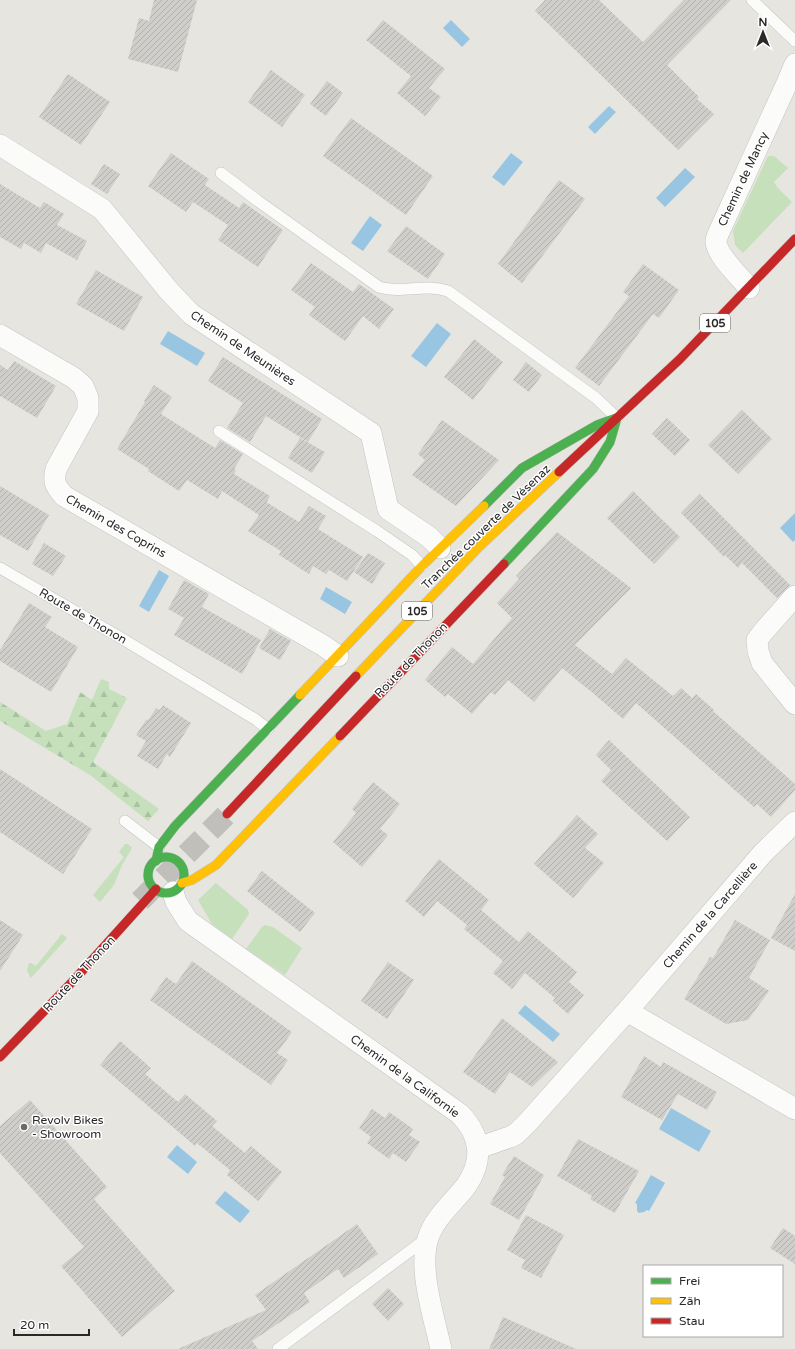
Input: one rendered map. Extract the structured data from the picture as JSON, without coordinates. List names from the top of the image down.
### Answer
{
  "streets": {
    "street": [
      "Chemin de Mancy",
      "105",
      "Chemin de Meunières",
      "Chemin des Coprins",
      "Tranchée couverte de Vésenaz",
      "Route de Thonon",
      "Chemin de la Carcellière",
      "Chemin de la Californie"
    ]
  },
  "crossings": [
    ["Chemin de Mancy", "Route de Thonon"],
    ["Chemin de Meunières", "Route de Thonon"],
    ["Chemin des Coprins", "Route de Thonon"],
    ["Tranchée couverte de Vésenaz", "Route de Thonon"],
    ["Route de Thonon", "Chemin de la Californie"],
    ["Chemin de la Carcellière", "Chemin de la Californie"]
  ],
  "places": ["Revolv Bikes - Showroom"],
  "legend": ["Frei", "Zäh", "Stau"],
  "scale_bar": "20 m",
  "north": "top"
}
